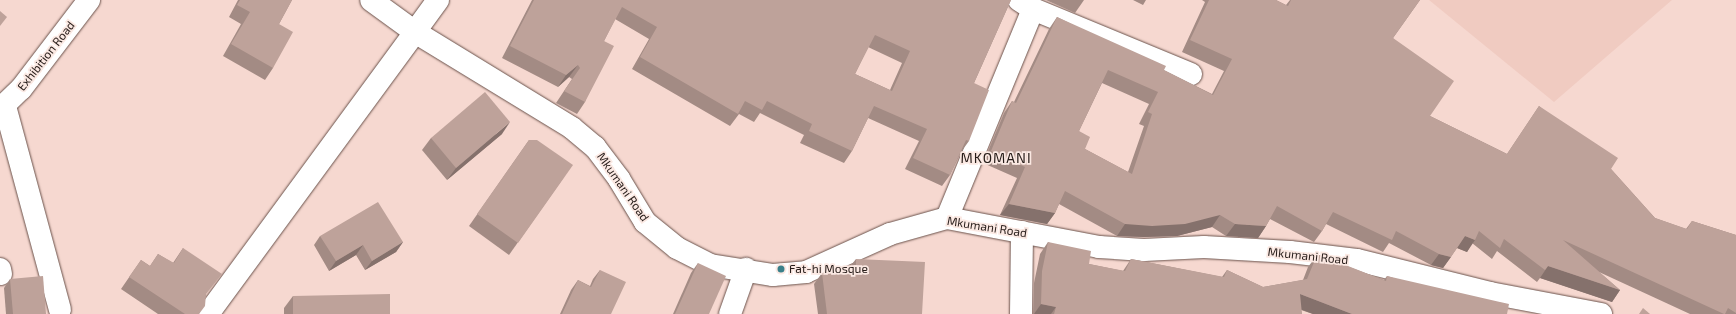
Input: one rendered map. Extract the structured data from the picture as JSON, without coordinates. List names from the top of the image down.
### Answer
{
  "streets": {
    "street": ["Exhibition Road", "Mkumani Road"]
  },
  "districts": ["MKOMANI"],
  "places": ["Fat-hi Mosque"]
}
